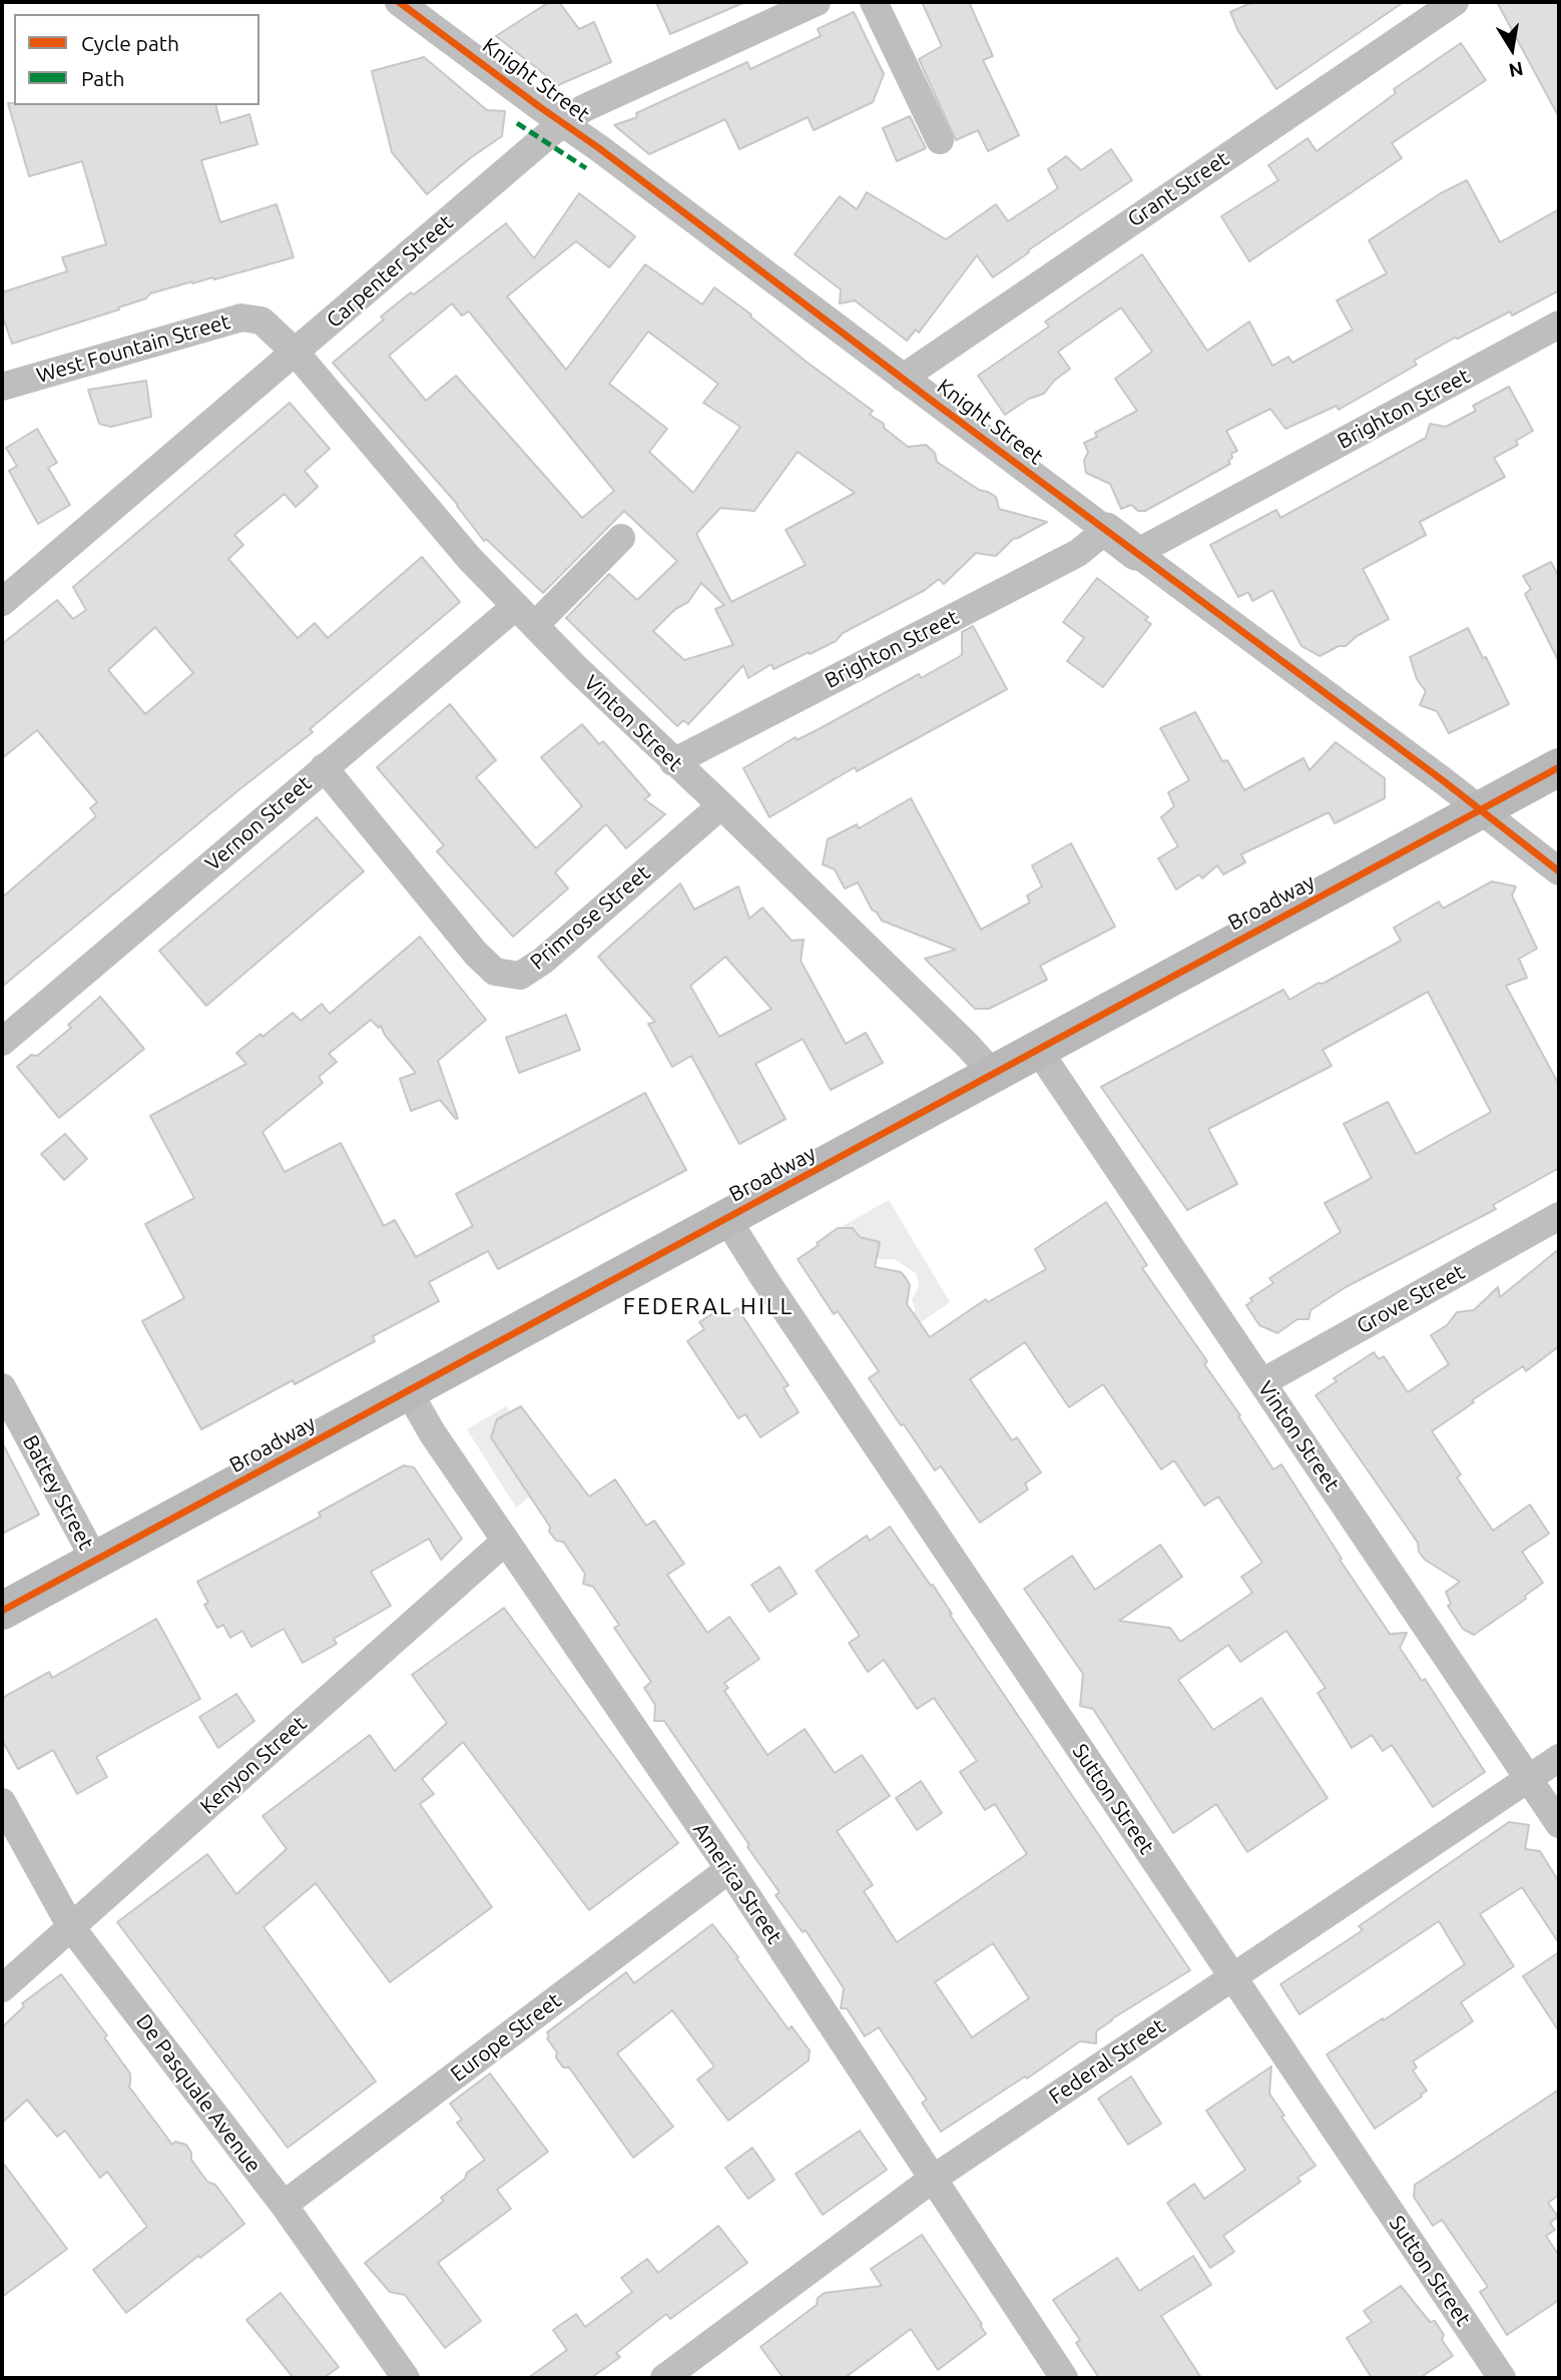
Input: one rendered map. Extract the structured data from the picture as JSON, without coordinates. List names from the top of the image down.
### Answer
{
  "streets": {
    "main road": ["Broadway"],
    "street": [
      "Knight Street",
      "Grant Street",
      "Carpenter Street",
      "West Fountain Street",
      "Brighton Street",
      "Vinton Street",
      "Vernon Street",
      "Primrose Street",
      "Grove Street",
      "Battey Street",
      "Kenyon Street",
      "Sutton Street",
      "America Street",
      "Europe Street",
      "Federal Street",
      "De Pasquale Avenue"
    ]
  },
  "crossings": [
    ["Knight Street", "Grant Street"],
    ["Knight Street", "Carpenter Street"],
    ["Knight Street", "Brighton Street"],
    ["Knight Street", "Broadway"],
    ["Carpenter Street", "West Fountain Street"],
    ["Carpenter Street", "Vinton Street"],
    ["West Fountain Street", "Vinton Street"],
    ["Brighton Street", "Vinton Street"],
    ["Vinton Street", "Vernon Street"],
    ["Vinton Street", "Broadway"],
    ["Vinton Street", "Primrose Street"],
    ["Vinton Street", "Grove Street"],
    ["Vinton Street", "Federal Street"],
    ["Vernon Street", "Primrose Street"],
    ["Broadway", "Battey Street"],
    ["Broadway", "Sutton Street"],
    ["Broadway", "America Street"],
    ["Kenyon Street", "America Street"],
    ["Kenyon Street", "De Pasquale Avenue"],
    ["Sutton Street", "Federal Street"],
    ["America Street", "Europe Street"],
    ["America Street", "Federal Street"],
    ["Europe Street", "De Pasquale Avenue"]
  ],
  "districts": ["FEDERAL HILL"],
  "legend": ["Cycle path", "Path"],
  "north": "bottom"
}
